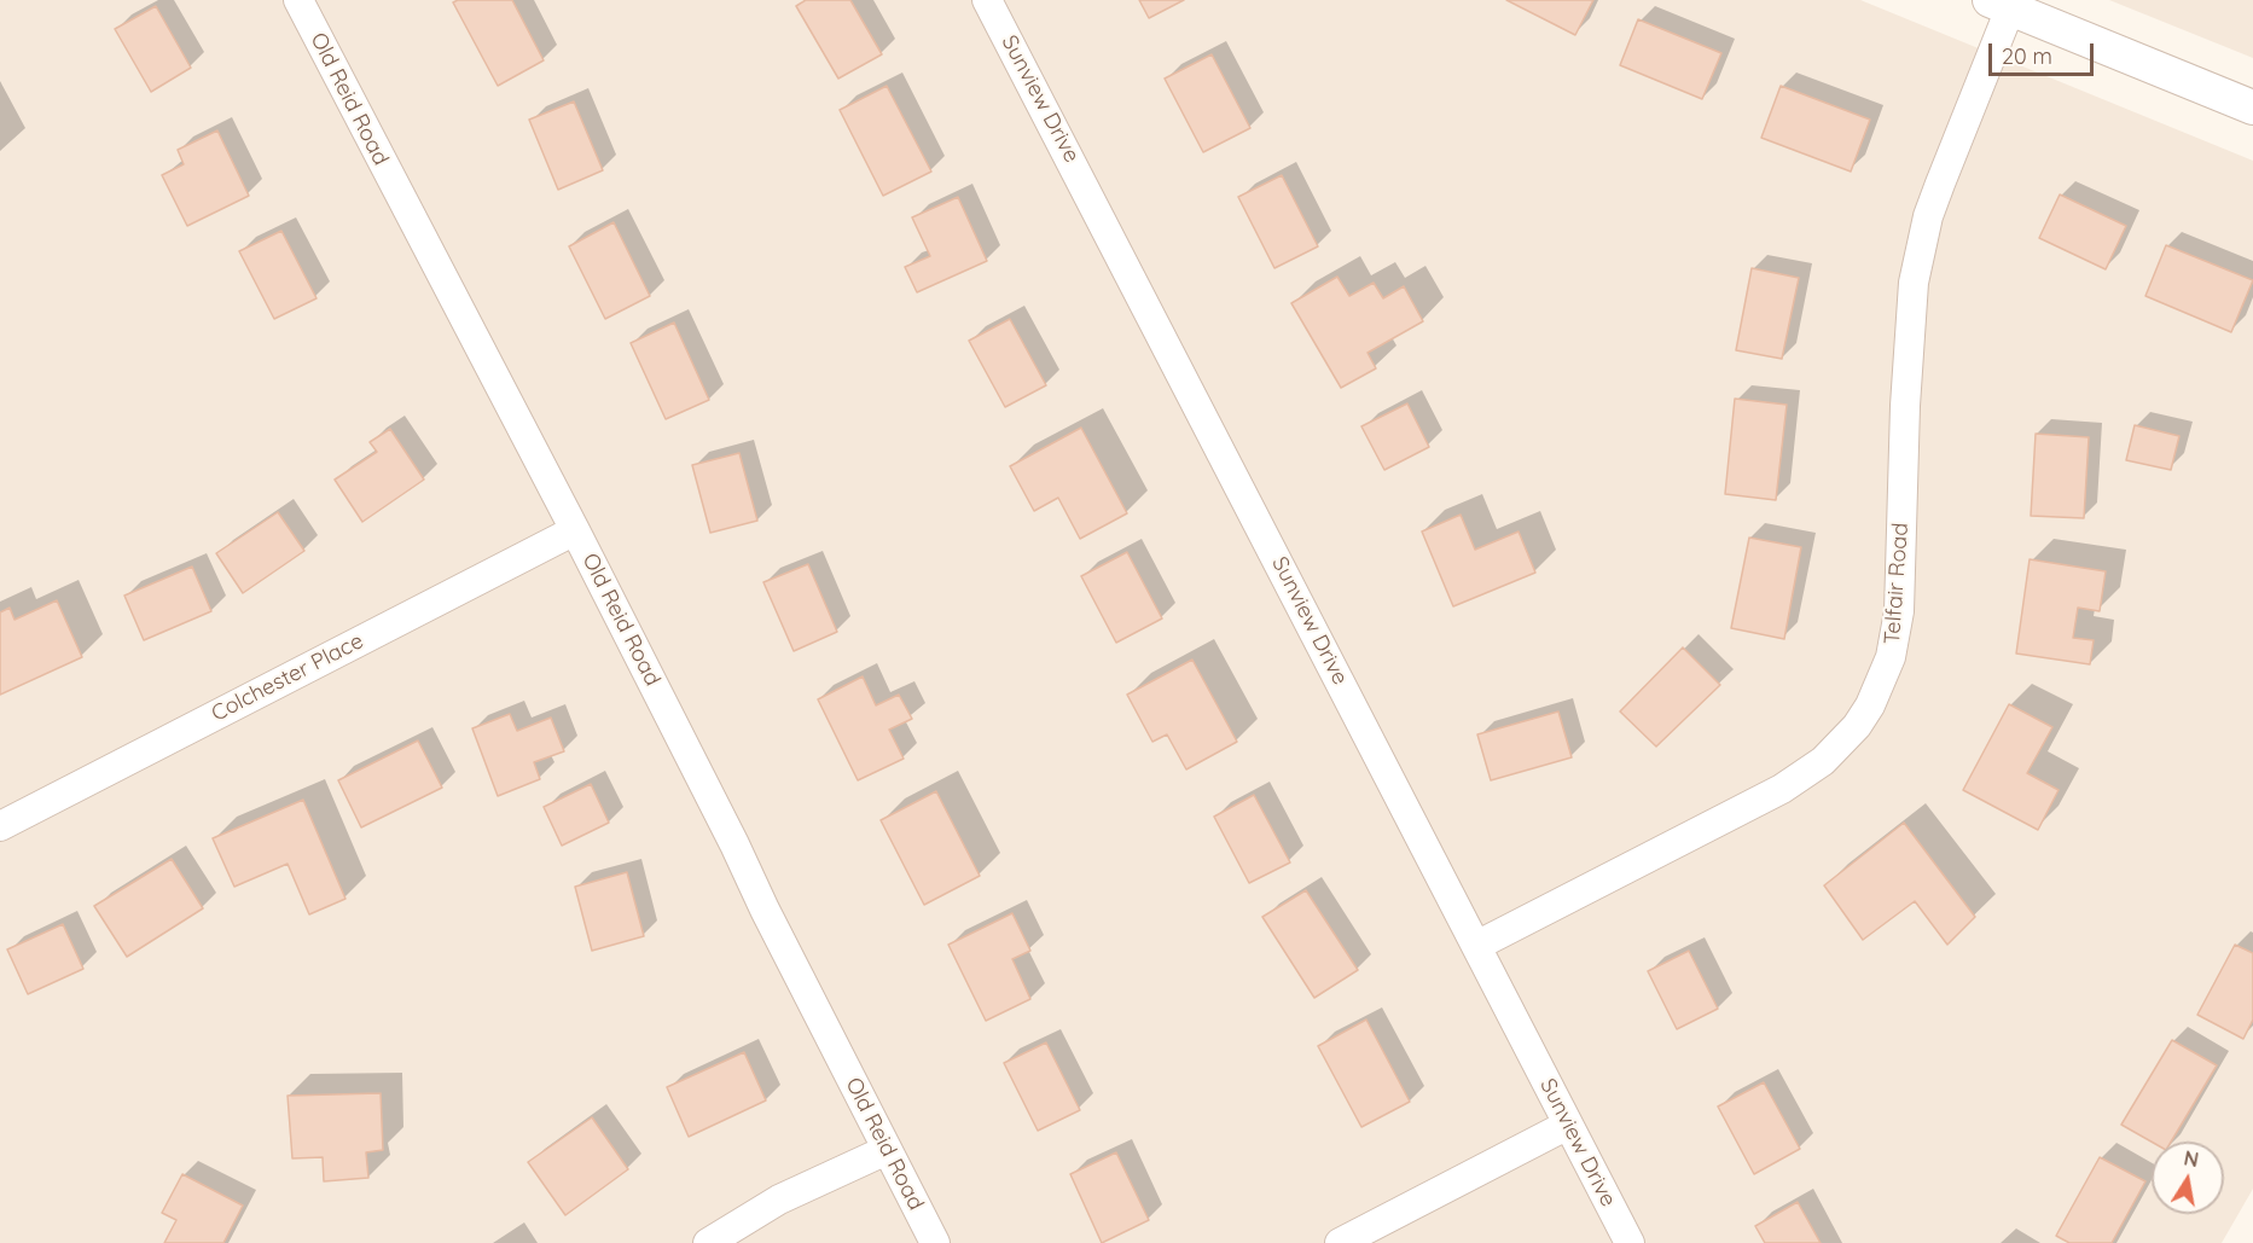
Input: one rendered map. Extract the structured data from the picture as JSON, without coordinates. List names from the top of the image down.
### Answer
{
  "streets": {
    "street": [
      "Old Reid Road",
      "Sunview Drive",
      "Telfair Road",
      "Colchester Place"
    ]
  },
  "crossings": [
    ["Old Reid Road", "Colchester Place"],
    ["Sunview Drive", "Telfair Road"]
  ],
  "scale_bar": "20 m",
  "north": "top"
}
